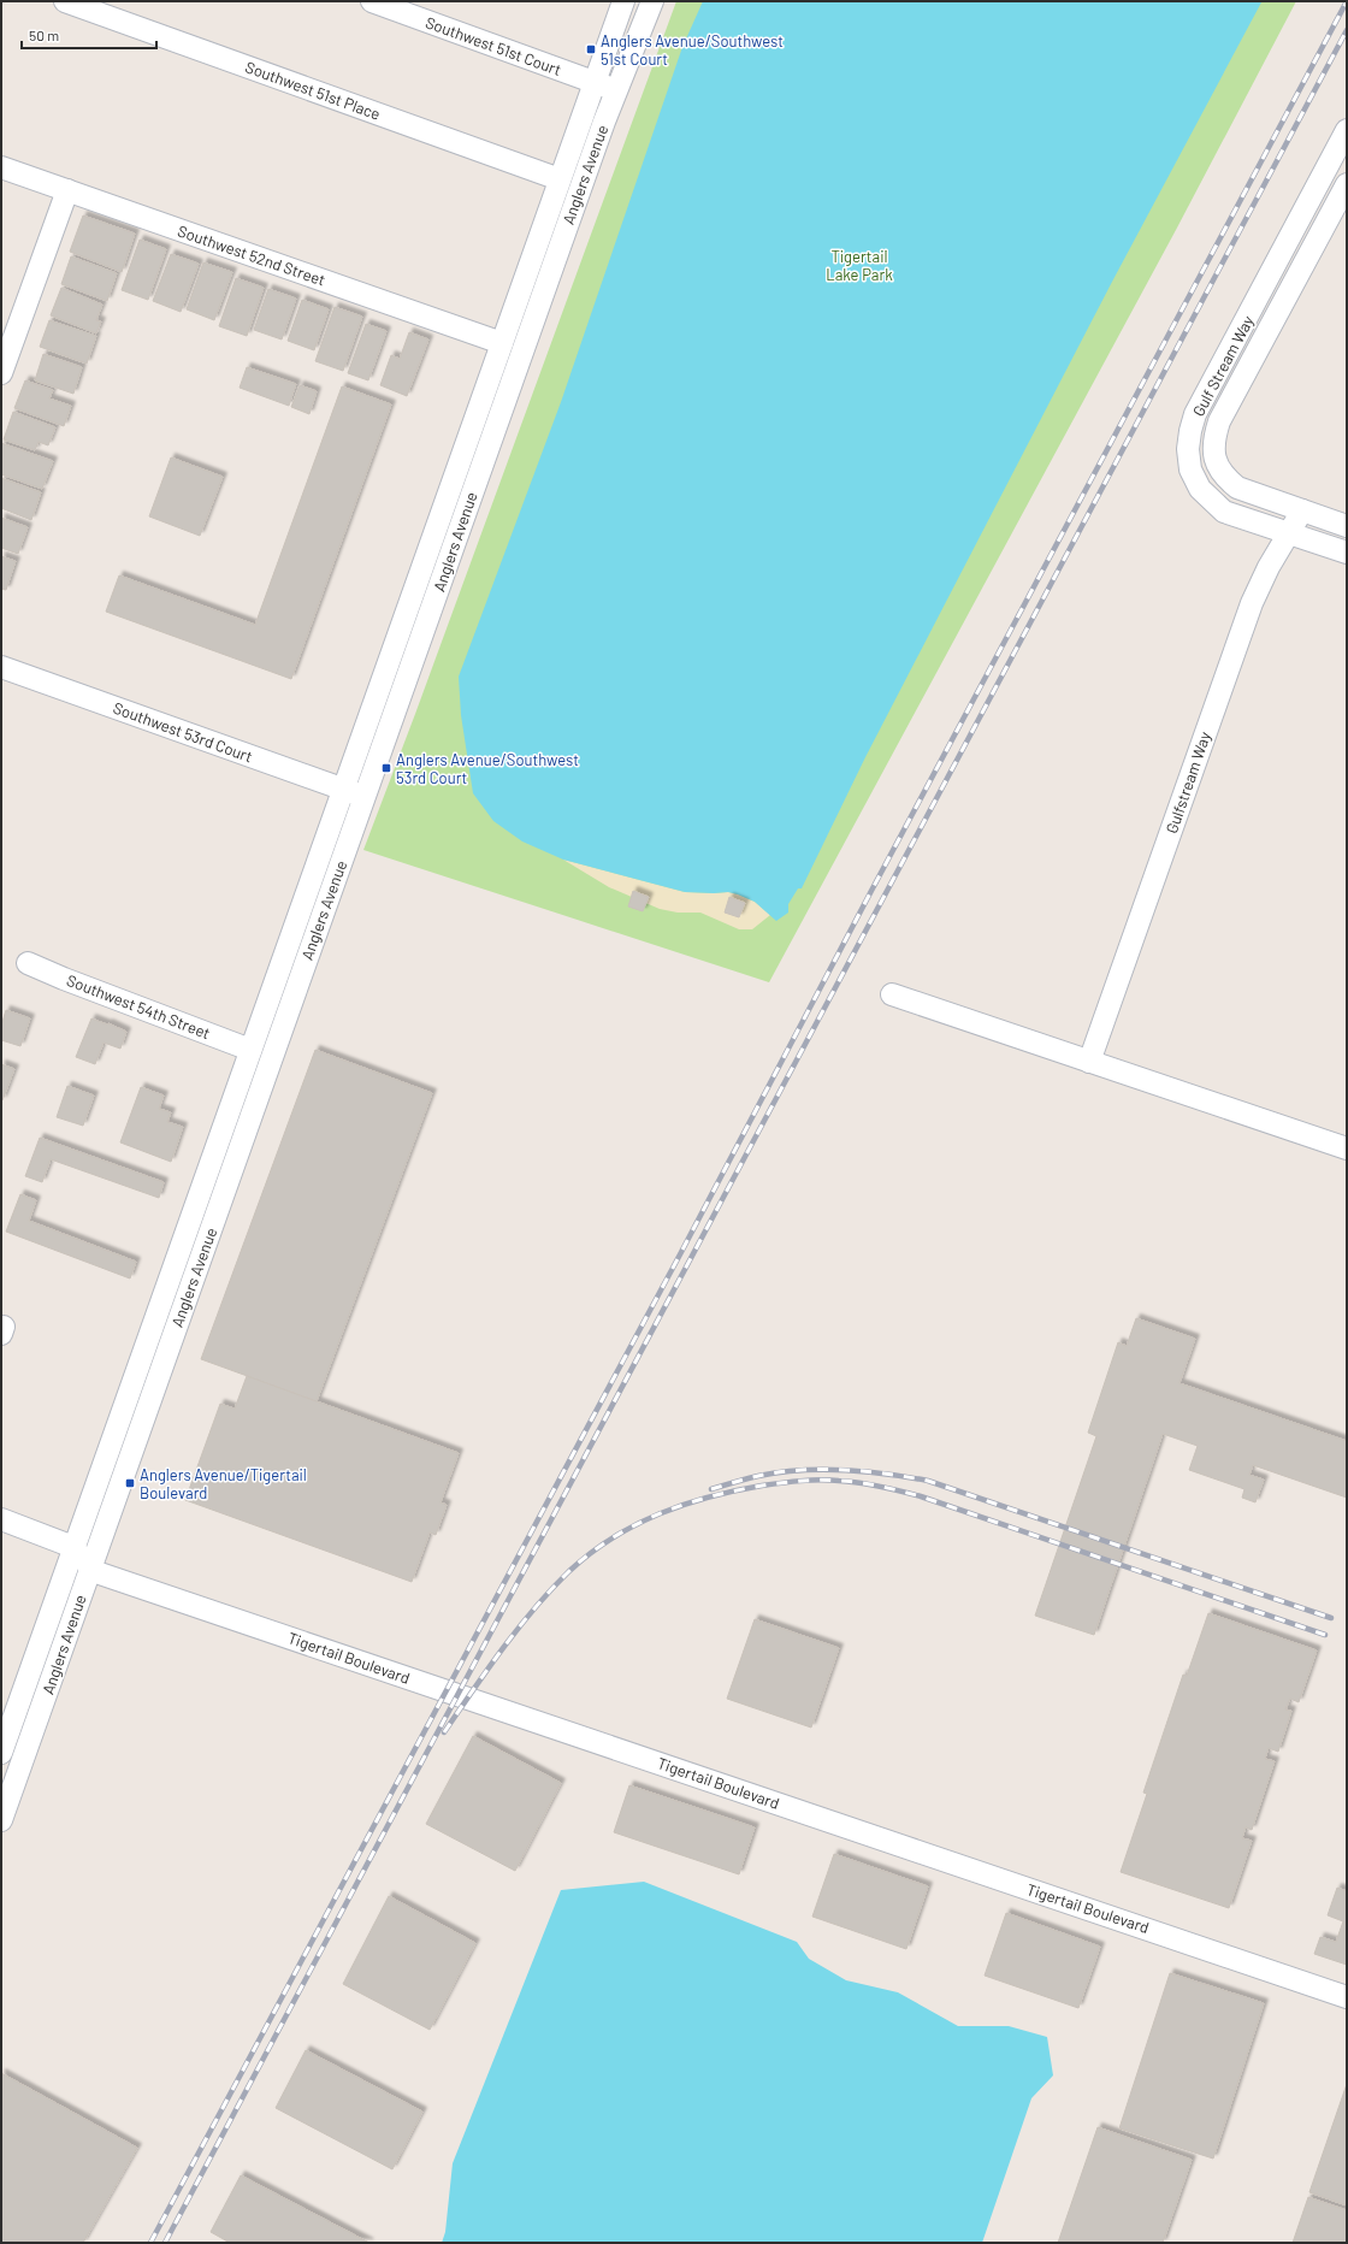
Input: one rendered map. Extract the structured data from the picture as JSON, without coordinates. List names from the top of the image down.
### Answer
{
  "streets": {
    "street": [
      "Southwest 51st Court",
      "Southwest 51st Place",
      "Anglers Avenue",
      "Southwest 52nd Street",
      "Gulf Stream Way",
      "Southwest 53rd Court",
      "Gulfstream Way",
      "Southwest 54th Street",
      "Tigertail Boulevard"
    ]
  },
  "crossings": [
    ["Southwest 51st Court", "Anglers Avenue"],
    ["Southwest 51st Place", "Anglers Avenue"],
    ["Anglers Avenue", "Southwest 52nd Street"],
    ["Anglers Avenue", "Southwest 53rd Court"],
    ["Anglers Avenue", "Southwest 54th Street"],
    ["Anglers Avenue", "Tigertail Boulevard"],
    ["Gulf Stream Way", "Gulfstream Way"]
  ],
  "parks": ["Tigertail Lake Park"],
  "places": {
    "transit": ["Anglers Avenue/Southwest 51st Court", "Anglers Avenue/Southwest 53rd Court", "Anglers Avenue/Tigertail Boulevard"]
  },
  "scale_bar": "50 m"
}
